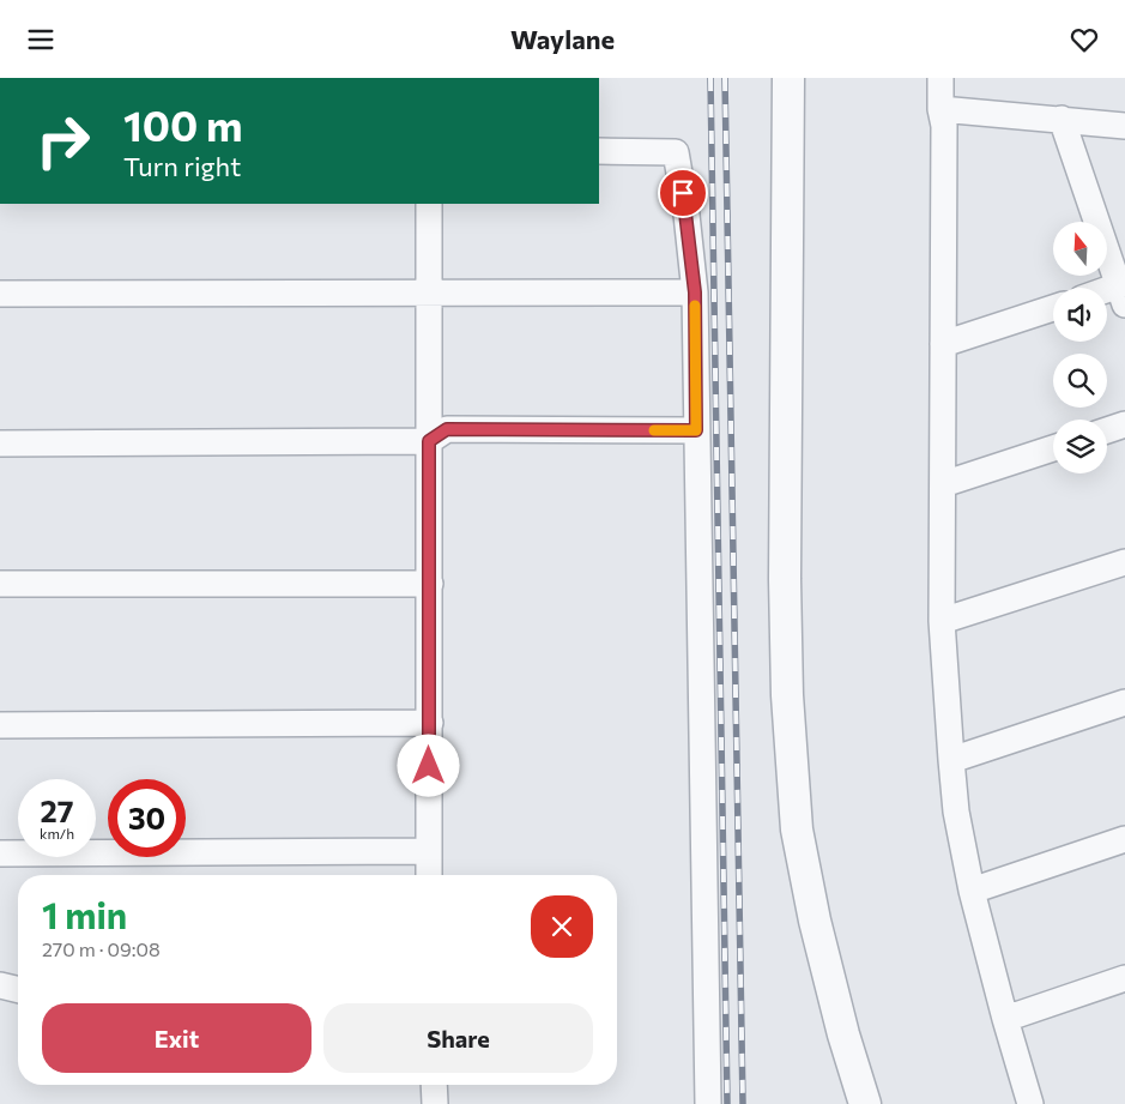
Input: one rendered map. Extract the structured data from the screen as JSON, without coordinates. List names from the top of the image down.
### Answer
{
  "north": "top",
  "page": {
    "header": "Waylane",
    "turn": ["100 m", "Turn right"],
    "speed": "27 km/h",
    "limit": "30",
    "heading": ["1 min", "270 m · 09:08"],
    "buttons": ["Exit", "Share"]
  }
}
